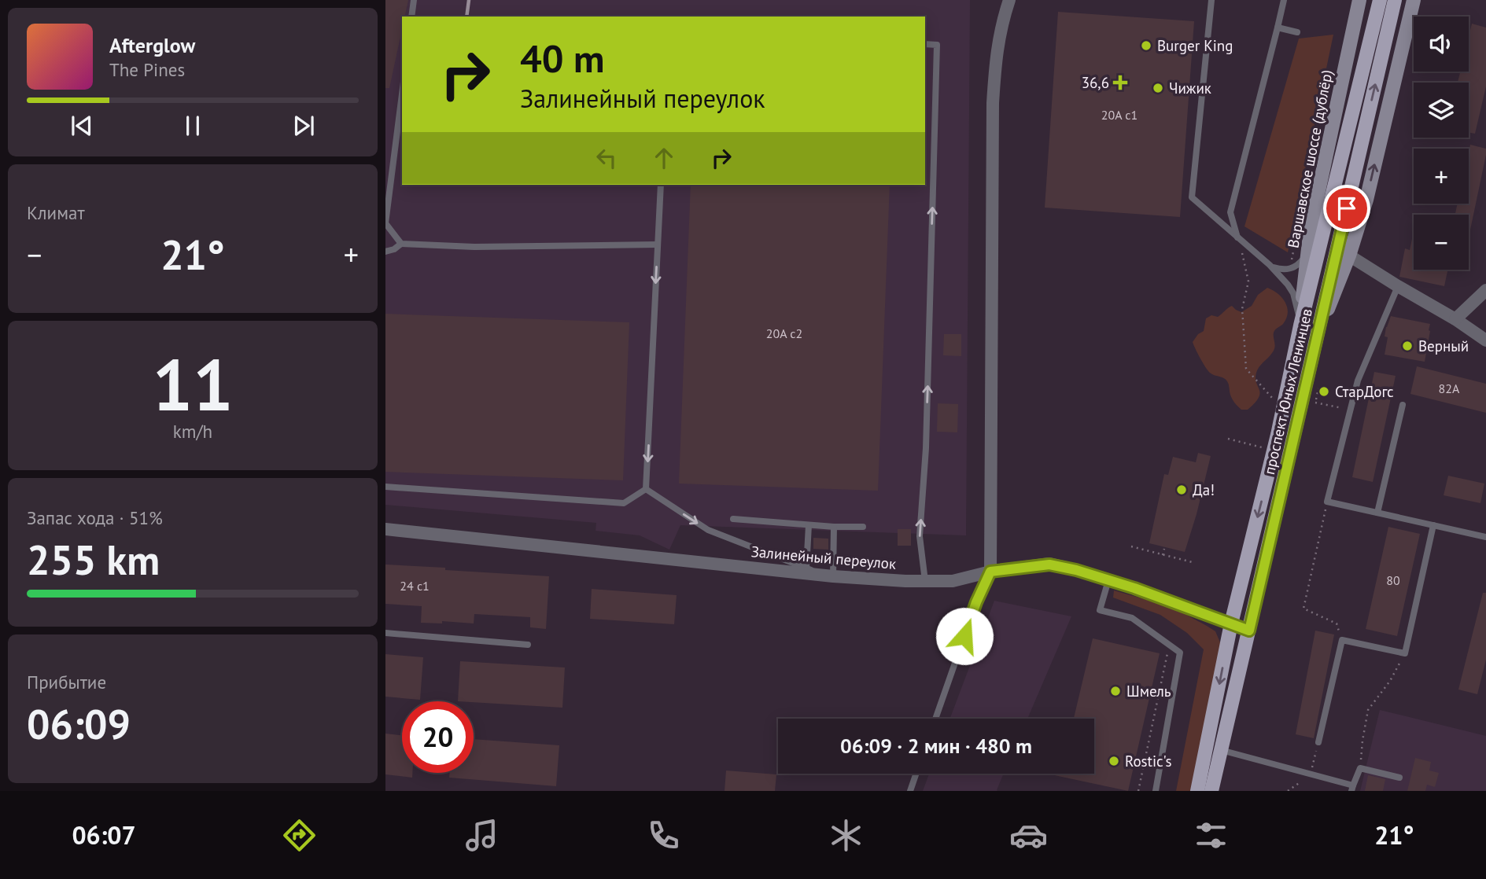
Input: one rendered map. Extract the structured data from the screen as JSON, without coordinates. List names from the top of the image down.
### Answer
{
  "streets": {
    "main road": ["Варшавское шоссе (дублёр)", "проспект Юных Ленинцев"],
    "street": ["Залинейный переулок"]
  },
  "crossings": [
    ["Варшавское шоссе (дублёр)", "проспект Юных Ленинцев"],
    ["проспект Юных Ленинцев", "Залинейный переулок"]
  ],
  "places": {
    "other": [
      "Burger King",
      "Чижик",
      "Верный",
      "СтарДогс",
      "Да!",
      "Шмель",
      "Rostic's"
    ],
    "health": ["36,6"]
  },
  "house_numbers": [
    "20А с1",
    "20А с2",
    "82А",
    "80",
    "24 с1"
  ],
  "page": {
    "map_buttons": ["+", "−"],
    "turn": ["40 m", "Залинейный переулок"],
    "song": ["Afterglow", "The Pines"],
    "tile": [
      "Климат",
      ["11", "km/h"],
      ["Запас хода · 51%", "255 km"],
      ["Прибытие", "06:09"]
    ],
    "heat": ["−", "21°", "+"],
    "limit": "20",
    "trip": "06:09 · 2 мин · 480 m",
    "tabs": ["06:07", "21°"]
  }
}
